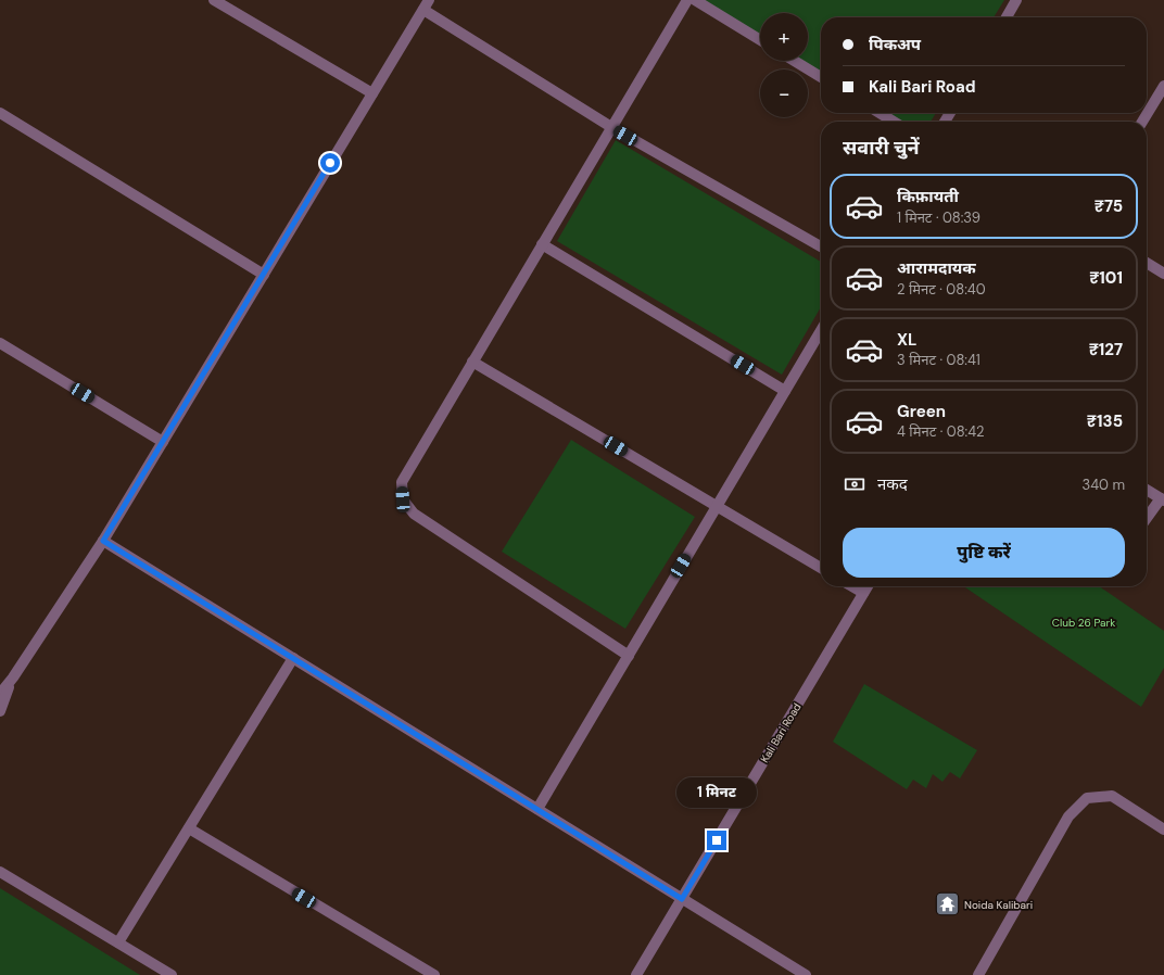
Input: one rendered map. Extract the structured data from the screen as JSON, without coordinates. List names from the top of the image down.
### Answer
{
  "streets": {
    "street": ["Kali Bari Road"]
  },
  "parks": ["Club 26 Park"],
  "places": {
    "temple": ["Noida Kalibari"]
  },
  "page": {
    "map_buttons": ["+", "−"],
    "banner": ["पिकअप", "Kali Bari Road"],
    "heading": "सवारी चुनें",
    "list": [
      {
        "name": "किफ़ायती",
        "note": "1 मिनट · 08:39",
        "value": "₹75"
      },
      {
        "name": "आरामदायक",
        "note": "2 मिनट · 08:40",
        "value": "₹101"
      },
      {
        "name": "XL",
        "note": "3 मिनट · 08:41",
        "value": "₹127"
      },
      {
        "name": "Green",
        "note": "4 मिनट · 08:42",
        "value": "₹135"
      }
    ],
    "pay": ["नकद", "340 m"],
    "buttons": "पुष्टि करें",
    "bubble": "1 मिनट"
  }
}
